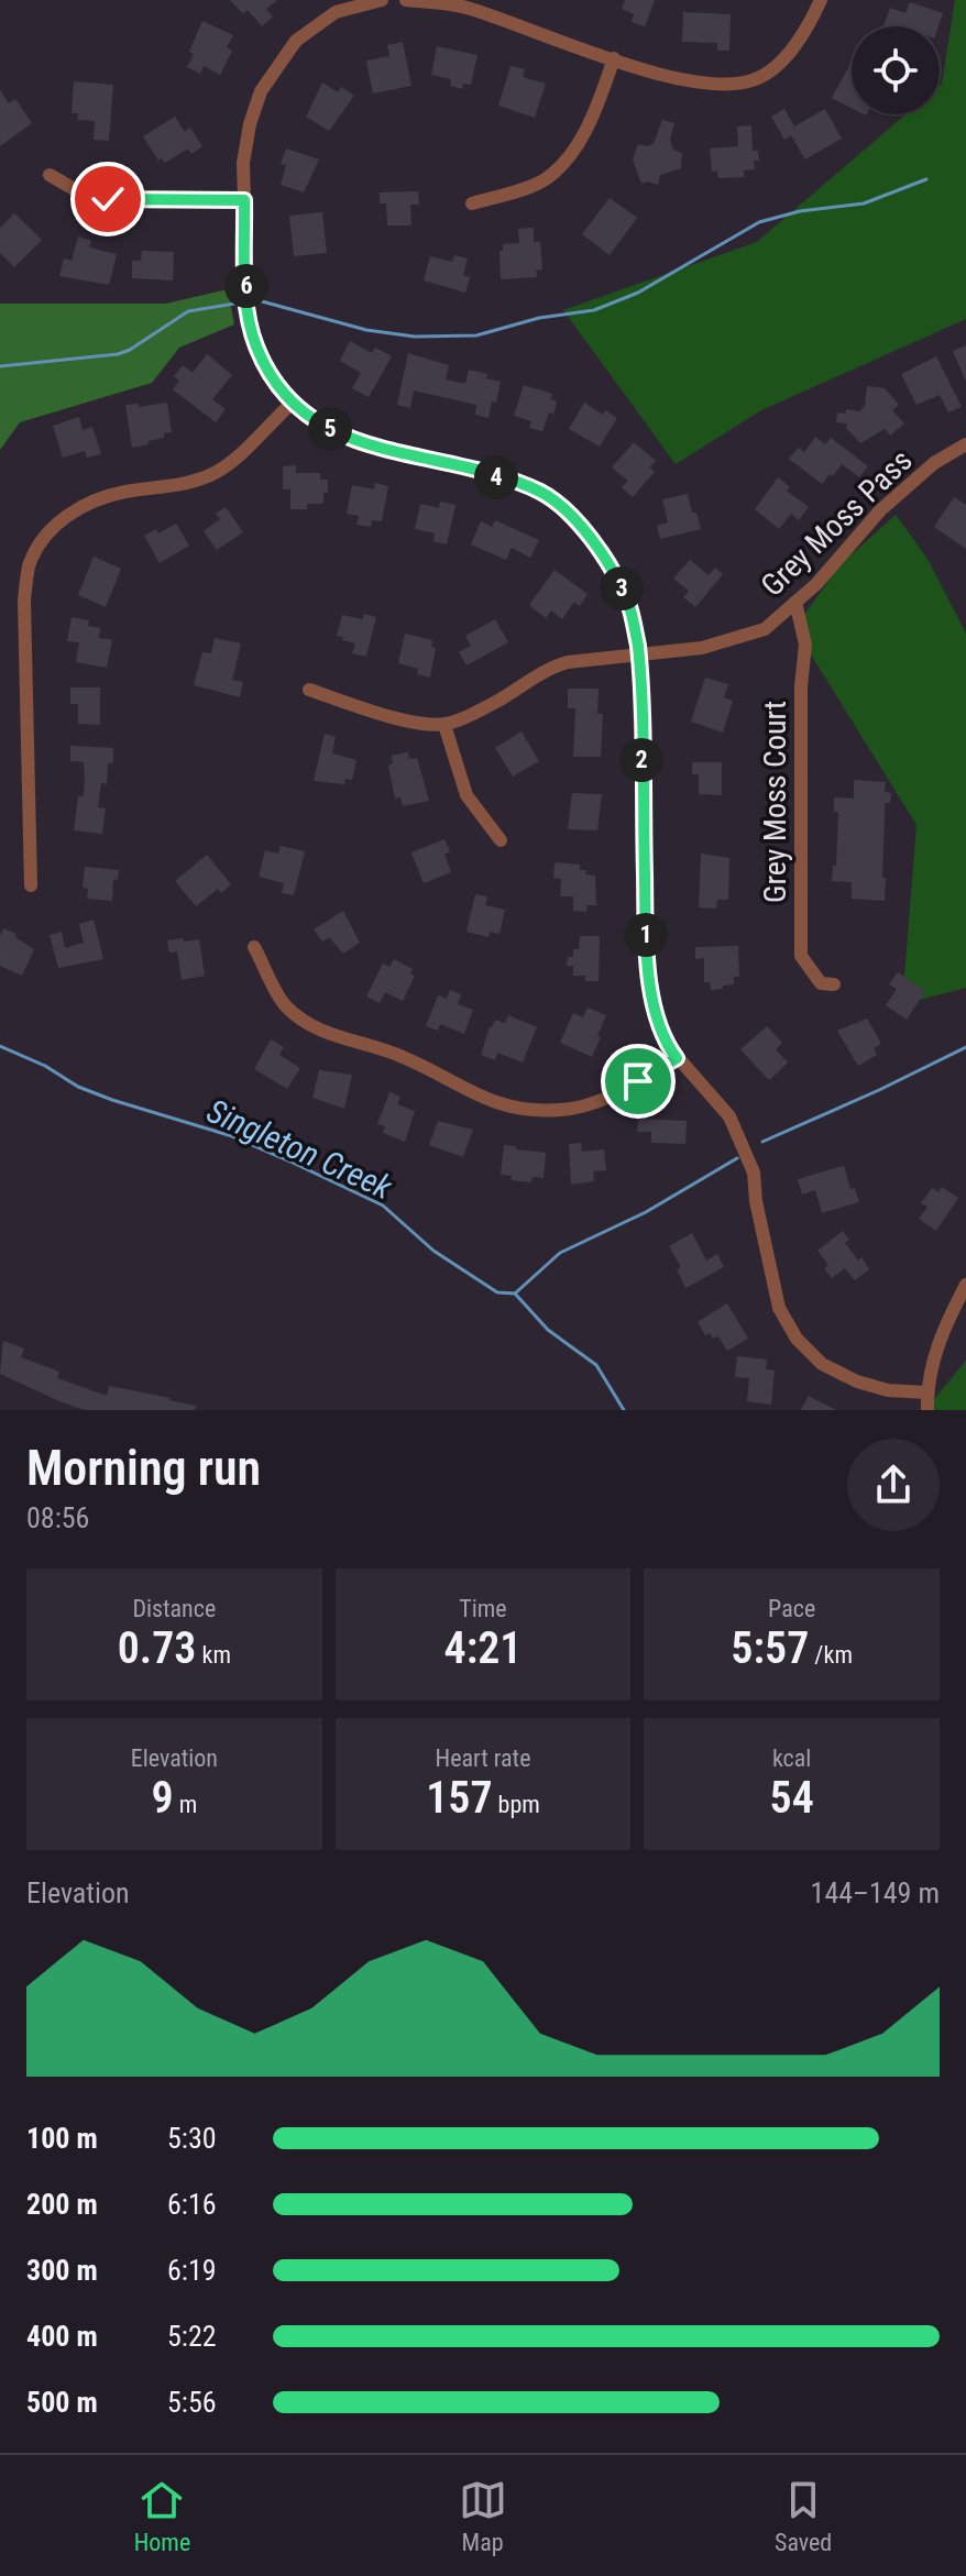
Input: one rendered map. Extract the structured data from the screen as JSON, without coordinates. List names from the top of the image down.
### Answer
{
  "streets": {
    "street": ["Grey Moss Pass", "Grey Moss Court"]
  },
  "crossings": [
    ["Grey Moss Pass", "Grey Moss Court"]
  ],
  "water": ["Singleton Creek"],
  "page": {
    "pins": [
      "6",
      "5",
      "4",
      "3",
      "2",
      "1"
    ],
    "heading": ["Morning run", "08:56"],
    "stats": [
      ["Distance", "0.73 km"],
      ["Time", "4:21"],
      ["Pace", "5:57 /km"],
      ["Elevation", "9 m"],
      ["Heart rate", "157 bpm"],
      ["kcal", "54"]
    ],
    "chart": ["Elevation", "144–149 m"],
    "list": [
      {
        "name": "100 m",
        "note": "5:30"
      },
      {
        "name": "200 m",
        "note": "6:16"
      },
      {
        "name": "300 m",
        "note": "6:19"
      },
      {
        "name": "400 m",
        "note": "5:22"
      },
      {
        "name": "500 m",
        "note": "5:56"
      }
    ],
    "tabs": ["Home", "Map", "Saved"]
  }
}
